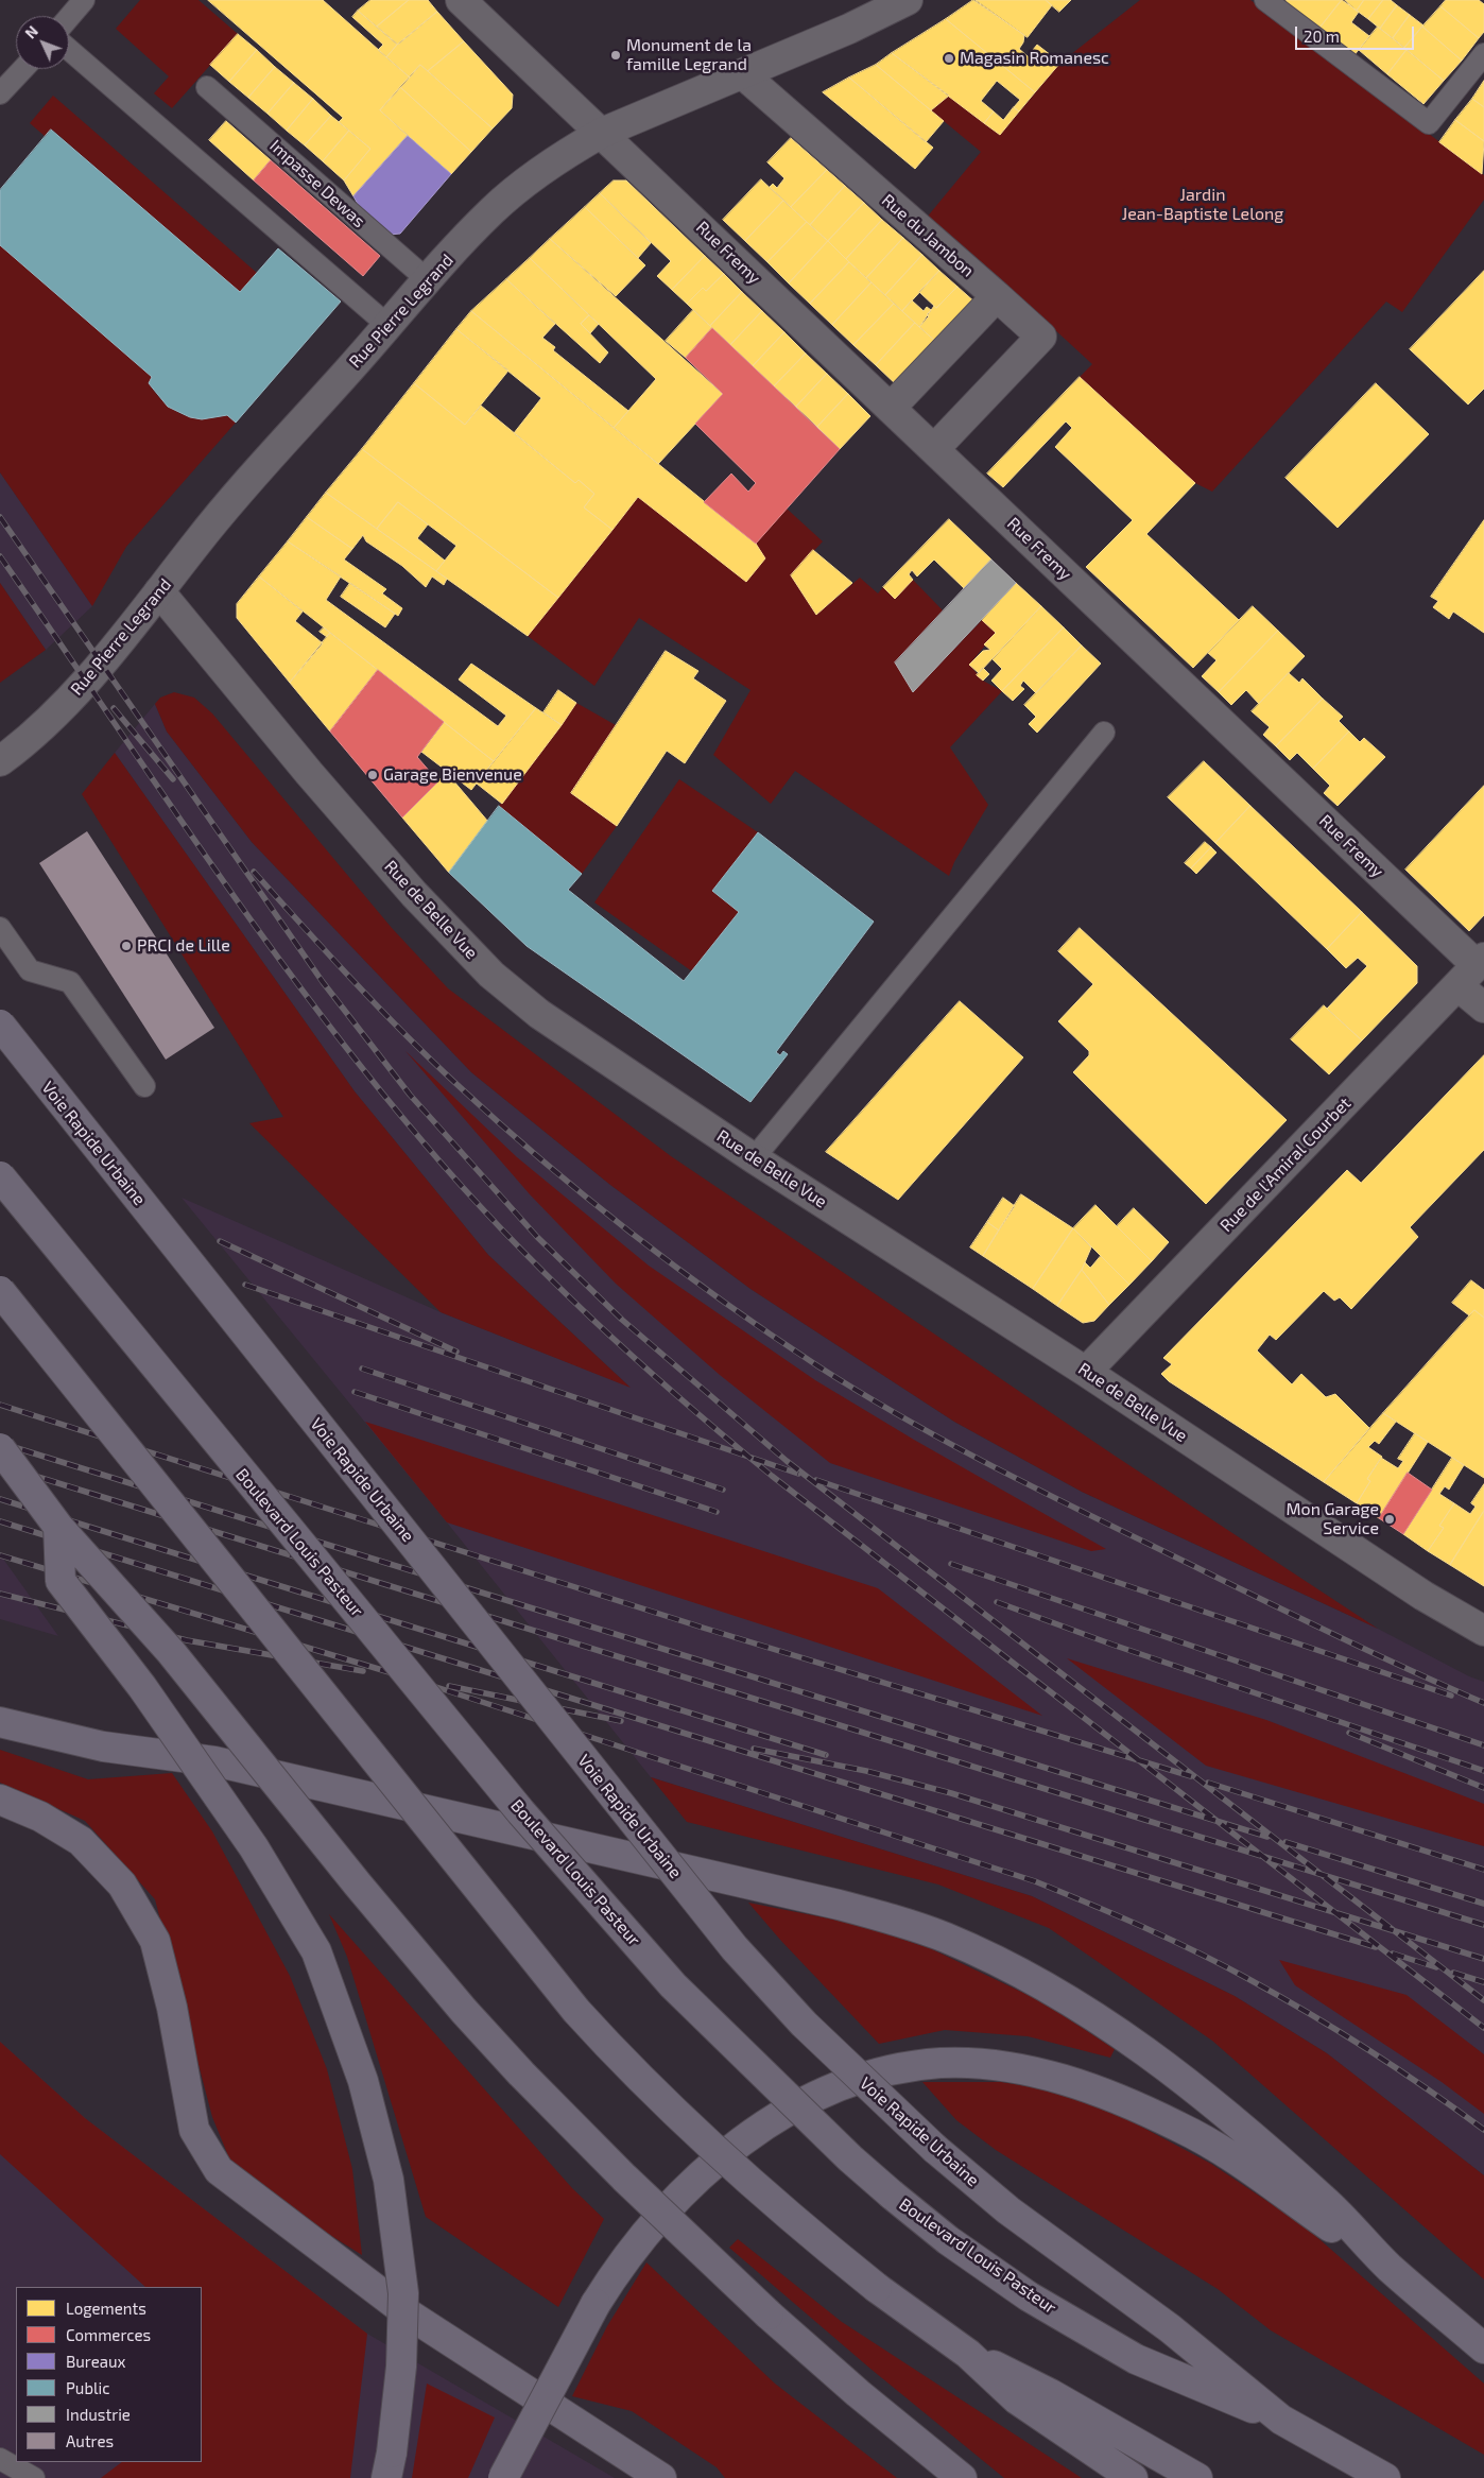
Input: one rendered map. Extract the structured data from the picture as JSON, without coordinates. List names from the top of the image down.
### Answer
{
  "streets": {
    "highway": ["Voie Rapide Urbaine", "Boulevard Louis Pasteur"],
    "street": [
      "Rue du Jambon",
      "Rue Fremy",
      "Rue Pierre Legrand",
      "Rue de Belle Vue",
      "Rue de l'Amiral Courbet"
    ],
    "lane": ["Impasse Dewas"]
  },
  "crossings": [
    ["Impasse Dewas", "Rue Pierre Legrand"],
    ["Rue du Jambon", "Rue Fremy"],
    ["Rue du Jambon", "Rue Pierre Legrand"],
    ["Rue Fremy", "Rue Pierre Legrand"],
    ["Rue Fremy", "Rue de l'Amiral Courbet"],
    ["Rue Pierre Legrand", "Rue de Belle Vue"],
    ["Rue de Belle Vue", "Rue de l'Amiral Courbet"],
    ["Voie Rapide Urbaine", "Boulevard Louis Pasteur"]
  ],
  "parks": ["Jardin Jean-Baptiste Lelong"],
  "places": [
    "Monument de la famille Legrand",
    "Magasin Romanesc",
    "Garage Bienvenue",
    "PRCI de Lille",
    "Mon Garage Service"
  ],
  "legend": [
    "Logements",
    "Commerces",
    "Bureaux",
    "Public",
    "Industrie",
    "Autres"
  ],
  "scale_bar": "20 m",
  "north": "top left"
}
